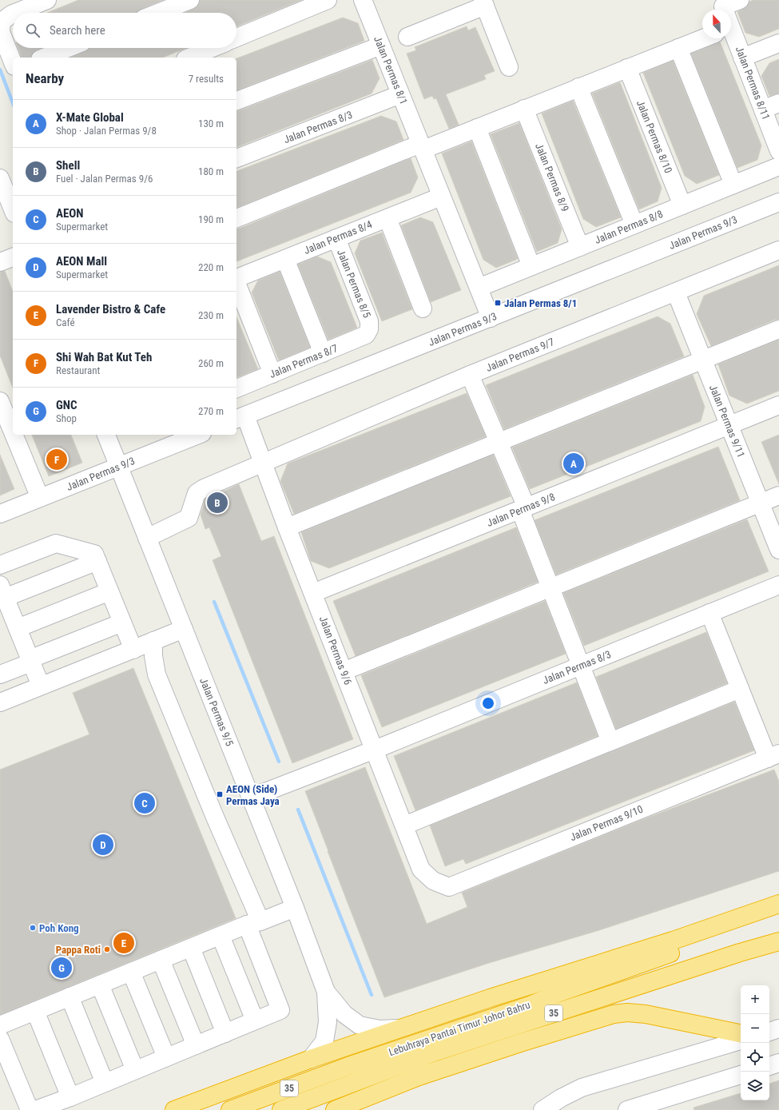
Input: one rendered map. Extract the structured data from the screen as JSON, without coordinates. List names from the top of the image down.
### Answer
{
  "streets": {
    "highway": ["35", "Lebuhraya Pantai Timur Johor Bahru"],
    "street": [
      "Jalan Permas 8/1",
      "Jalan Permas 8/11",
      "Jalan Permas 8/3",
      "Jalan Permas 8/10",
      "Jalan Permas 8/9",
      "Jalan Permas 8/8",
      "Jalan Permas 9/3",
      "Jalan Permas 8/4",
      "Jalan Permas 8/5",
      "Jalan Permas 9/7",
      "Jalan Permas 8/7",
      "Jalan Permas 9/11",
      "Jalan Permas 9/8",
      "Jalan Permas 9/6",
      "Jalan Permas 9/5",
      "Jalan Permas 9/10"
    ]
  },
  "crossings": [
    ["Jalan Permas 8/1", "Jalan Permas 8/3"],
    ["Jalan Permas 8/1", "Jalan Permas 8/8"],
    ["Jalan Permas 8/1", "Jalan Permas 9/3"],
    ["Jalan Permas 8/1", "Jalan Permas 8/4"],
    ["Jalan Permas 8/3", "Jalan Permas 9/6"],
    ["Jalan Permas 8/3", "Jalan Permas 9/5"],
    ["Jalan Permas 8/10", "Jalan Permas 8/8"],
    ["Jalan Permas 8/9", "Jalan Permas 8/8"],
    ["Jalan Permas 9/3", "Jalan Permas 9/6"],
    ["Jalan Permas 9/3", "Jalan Permas 9/5"],
    ["Jalan Permas 8/4", "Jalan Permas 8/5"],
    ["Jalan Permas 8/5", "Jalan Permas 8/7"],
    ["Jalan Permas 9/7", "Jalan Permas 9/11"],
    ["Jalan Permas 9/7", "Jalan Permas 9/6"],
    ["Jalan Permas 9/7", "Jalan Permas 9/5"],
    ["Jalan Permas 9/11", "Jalan Permas 9/8"],
    ["Jalan Permas 9/8", "Jalan Permas 9/6"],
    ["Jalan Permas 9/6", "Jalan Permas 9/10"]
  ],
  "places": {
    "transit": ["Jalan Permas 8/1", "AEON (Side) Permas Jaya"],
    "other": ["Poh Kong", "Pappa Roti"]
  },
  "north": "top",
  "page": {
    "search": "Search here",
    "heading": ["Nearby", "7 results"],
    "list": [
      {
        "mark": "A",
        "name": "X-Mate Global",
        "note": "Shop · Jalan Permas 9/8",
        "value": "130 m"
      },
      {
        "mark": "B",
        "name": "Shell",
        "note": "Fuel · Jalan Permas 9/6",
        "value": "180 m"
      },
      {
        "mark": "C",
        "name": "AEON",
        "note": "Supermarket",
        "value": "190 m"
      },
      {
        "mark": "D",
        "name": "AEON Mall",
        "note": "Supermarket",
        "value": "220 m"
      },
      {
        "mark": "E",
        "name": "Lavender Bistro & Cafe",
        "note": "Café",
        "value": "230 m"
      },
      {
        "mark": "F",
        "name": "Shi Wah Bat Kut Teh",
        "note": "Restaurant",
        "value": "260 m"
      },
      {
        "mark": "G",
        "name": "GNC",
        "note": "Shop",
        "value": "270 m"
      }
    ],
    "pins": [
      "F",
      "A",
      "B",
      "C",
      "D",
      "E",
      "G"
    ],
    "map_buttons": ["+", "−"]
  }
}
